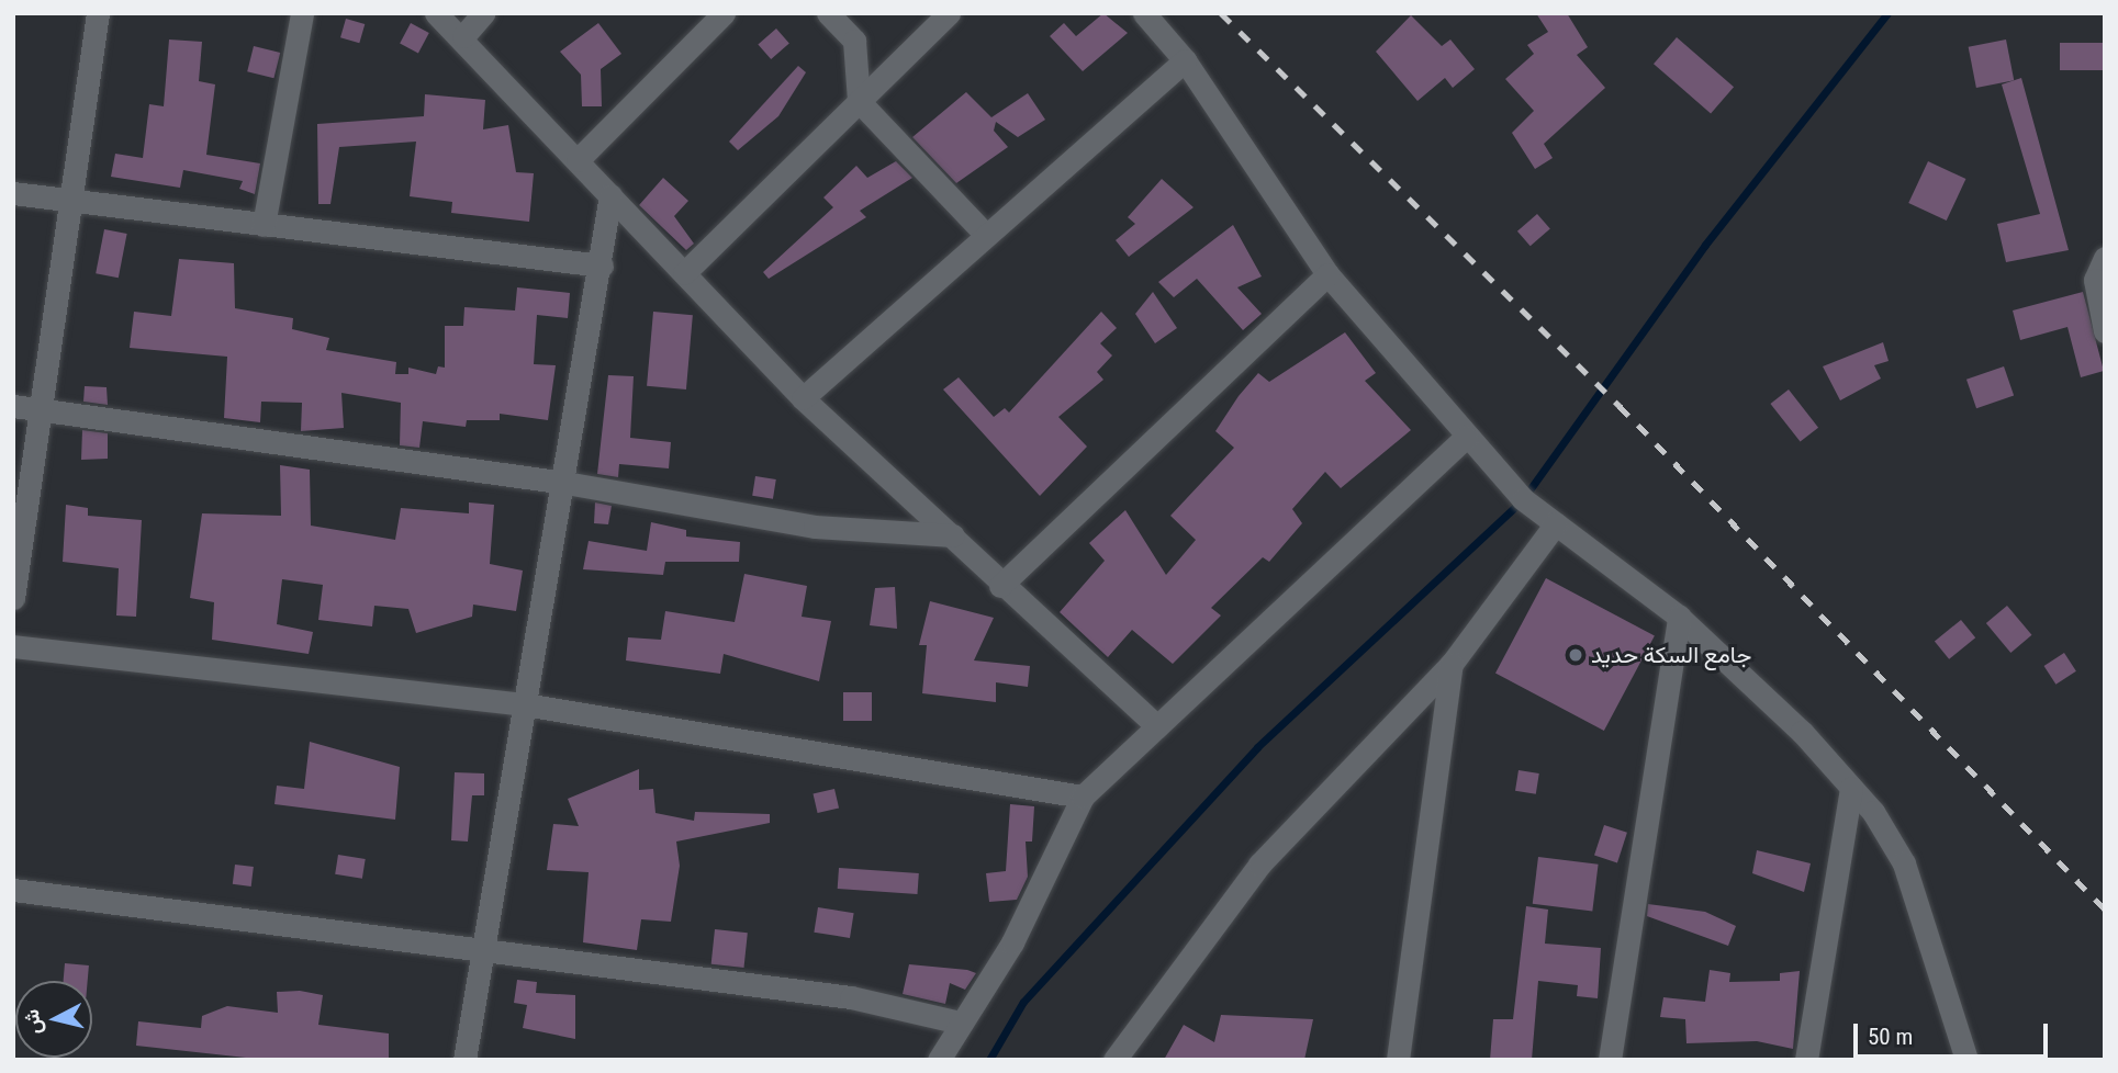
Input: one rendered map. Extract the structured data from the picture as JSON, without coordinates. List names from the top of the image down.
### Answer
{
  "places": ["جامع السكة حديد"],
  "scale_bar": "50 m",
  "north": "left"
}
